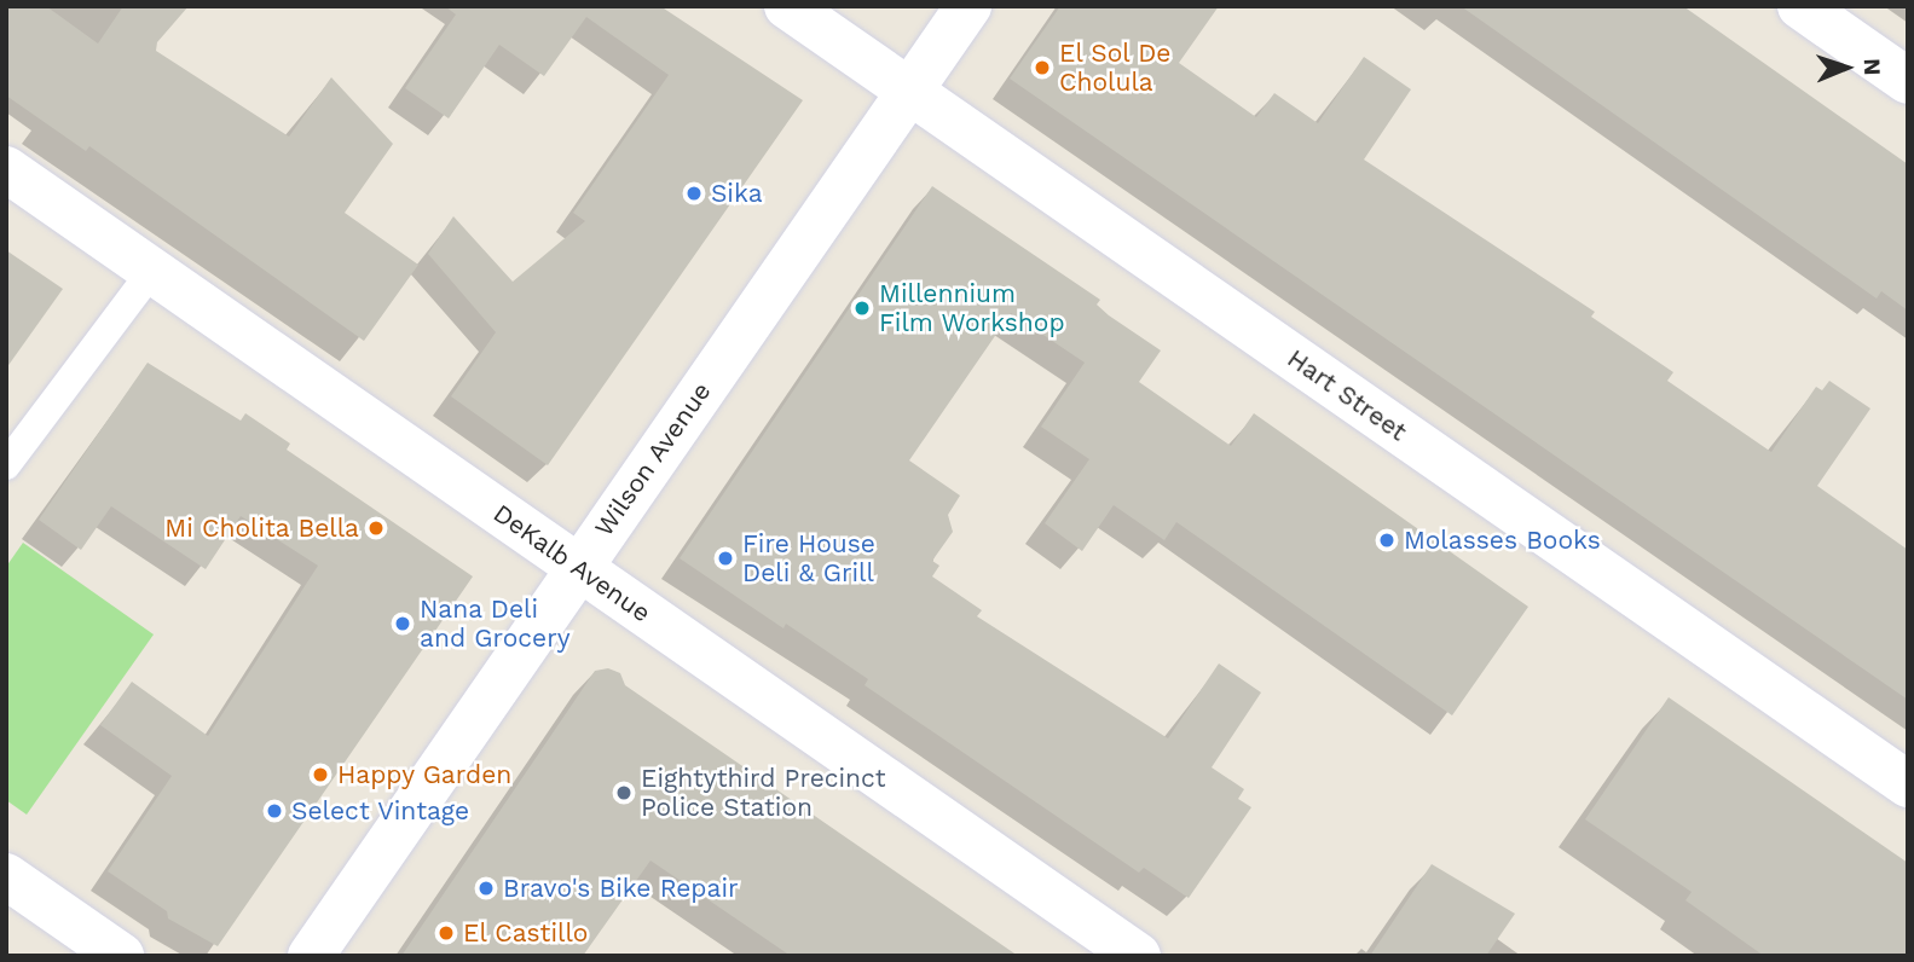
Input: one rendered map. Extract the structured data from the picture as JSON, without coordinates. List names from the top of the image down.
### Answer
{
  "streets": {
    "street": ["Hart Street", "Wilson Avenue", "DeKalb Avenue"]
  },
  "crossings": [
    ["Hart Street", "Wilson Avenue"],
    ["Wilson Avenue", "DeKalb Avenue"]
  ],
  "places": [
    "El Sol De Cholula",
    "Sika",
    "Millennium Film Workshop",
    "Mi Cholita Bella",
    "Molasses Books",
    "Fire House Deli & Grill",
    "Nana Deli and Grocery",
    "Happy Garden",
    "Eightythird Precinct Police Station",
    "Select Vintage",
    "Bravo's Bike Repair",
    "El Castillo"
  ],
  "north": "right"
}
